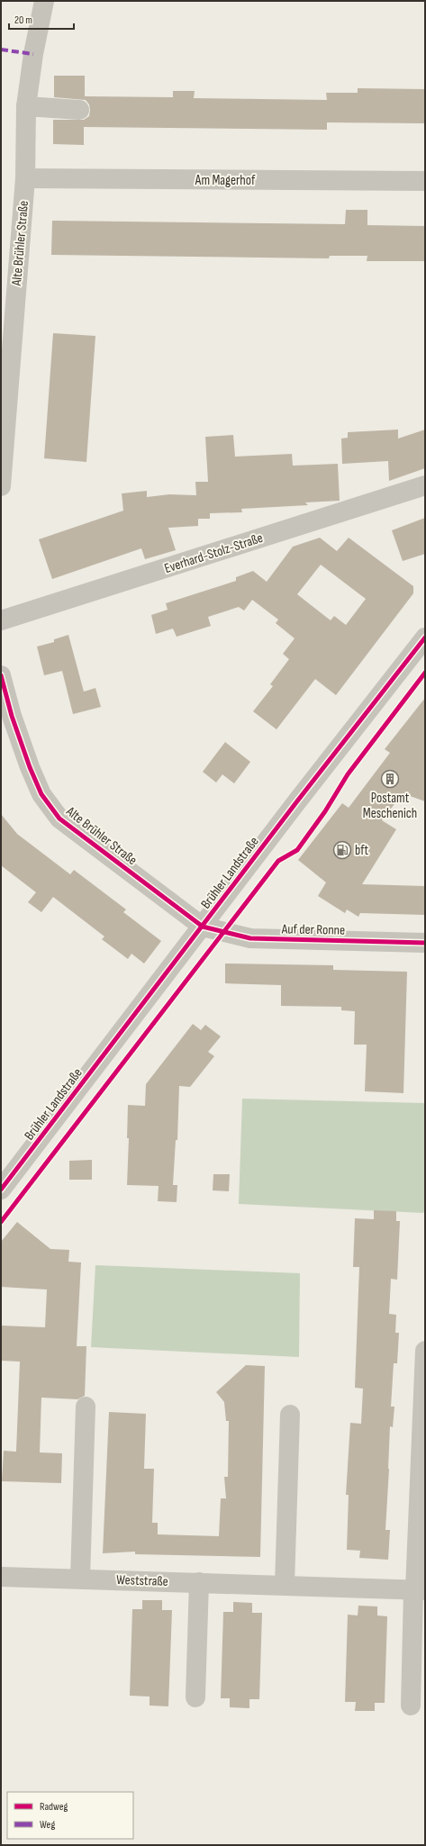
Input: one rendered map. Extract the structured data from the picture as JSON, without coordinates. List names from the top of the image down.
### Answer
{
  "streets": {
    "street": [
      "Am Magerhof",
      "Alte Brühler Straße",
      "Everhard-Stolz-Straße",
      "Brühler Landstraße",
      "Auf der Ronne",
      "Weststraße"
    ]
  },
  "crossings": [
    ["Am Magerhof", "Alte Brühler Straße"],
    ["Alte Brühler Straße", "Brühler Landstraße"],
    ["Alte Brühler Straße", "Auf der Ronne"],
    ["Brühler Landstraße", "Auf der Ronne"]
  ],
  "places": {
    "building": ["Postamt Meschenich"],
    "fuel station": ["bft"]
  },
  "legend": ["Radweg", "Weg"],
  "scale_bar": "20 m"
}
